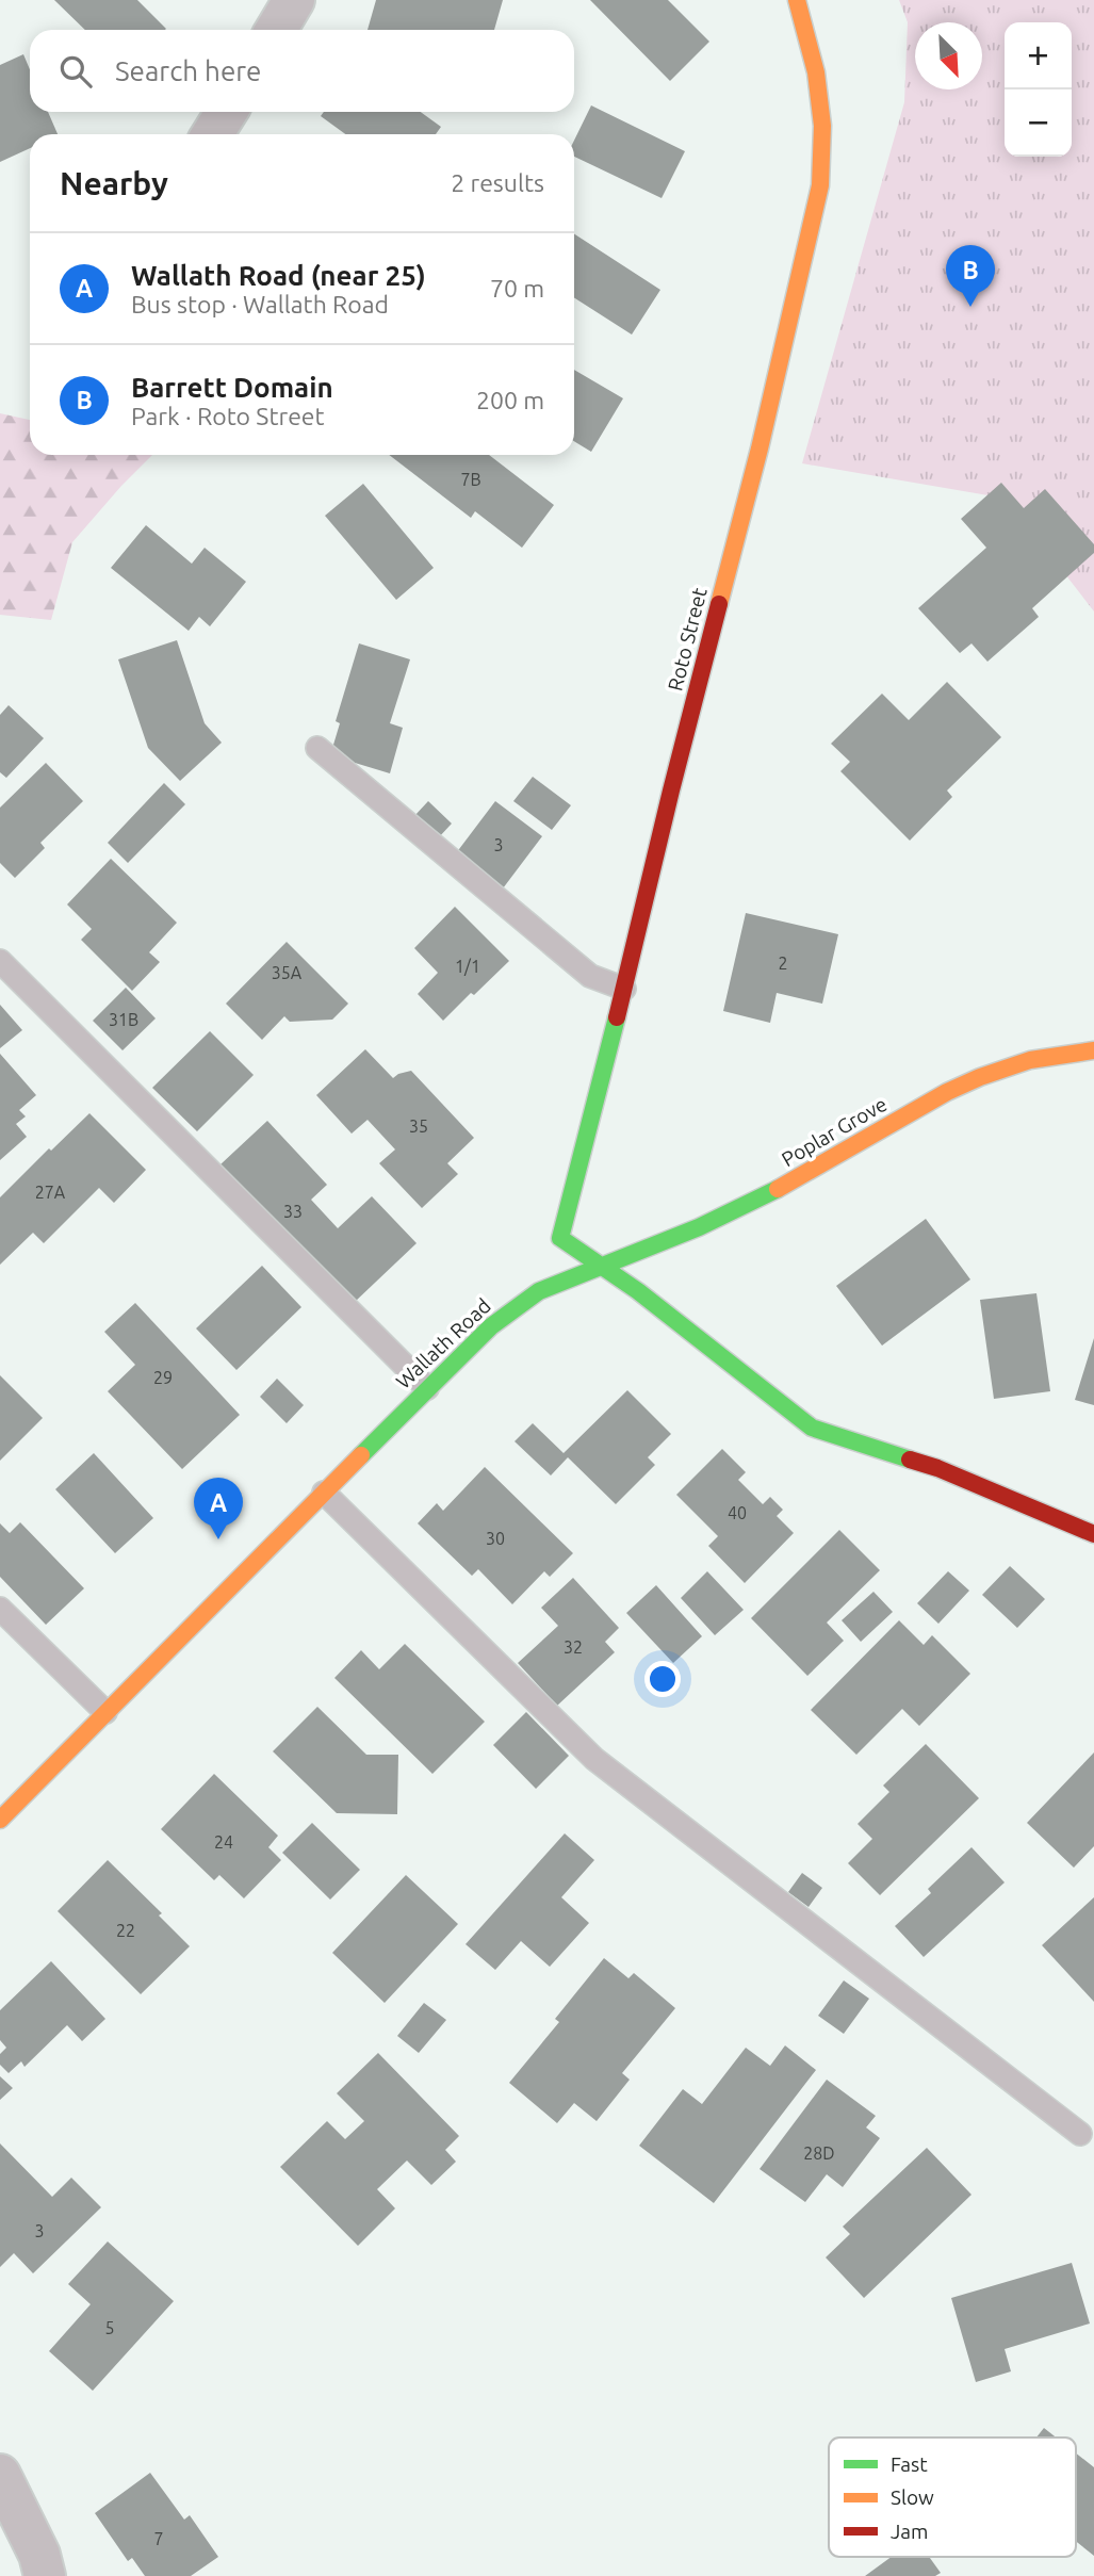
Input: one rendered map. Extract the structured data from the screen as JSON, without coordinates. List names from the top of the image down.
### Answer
{
  "streets": {
    "street": ["Roto Street", "Poplar Grove", "Wallath Road"]
  },
  "crossings": [
    ["Roto Street", "Poplar Grove"],
    ["Roto Street", "Wallath Road"],
    ["Poplar Grove", "Wallath Road"]
  ],
  "house_numbers": [
    "7B",
    "3",
    "2",
    "1/1",
    "35A",
    "31B",
    "35",
    "27A",
    "33",
    "29",
    "40",
    "30",
    "32",
    "24",
    "22",
    "28D",
    "3",
    "5",
    "7"
  ],
  "legend": ["Fast", "Slow", "Jam"],
  "north": "bottom right",
  "page": {
    "map_buttons": ["+", "−"],
    "search": "Search here",
    "heading": ["Nearby", "2 results"],
    "list": [
      {
        "mark": "A",
        "name": "Wallath Road (near 25)",
        "note": "Bus stop · Wallath Road",
        "value": "70 m"
      },
      {
        "mark": "B",
        "name": "Barrett Domain",
        "note": "Park · Roto Street",
        "value": "200 m"
      }
    ],
    "pins": ["B", "A"]
  }
}
